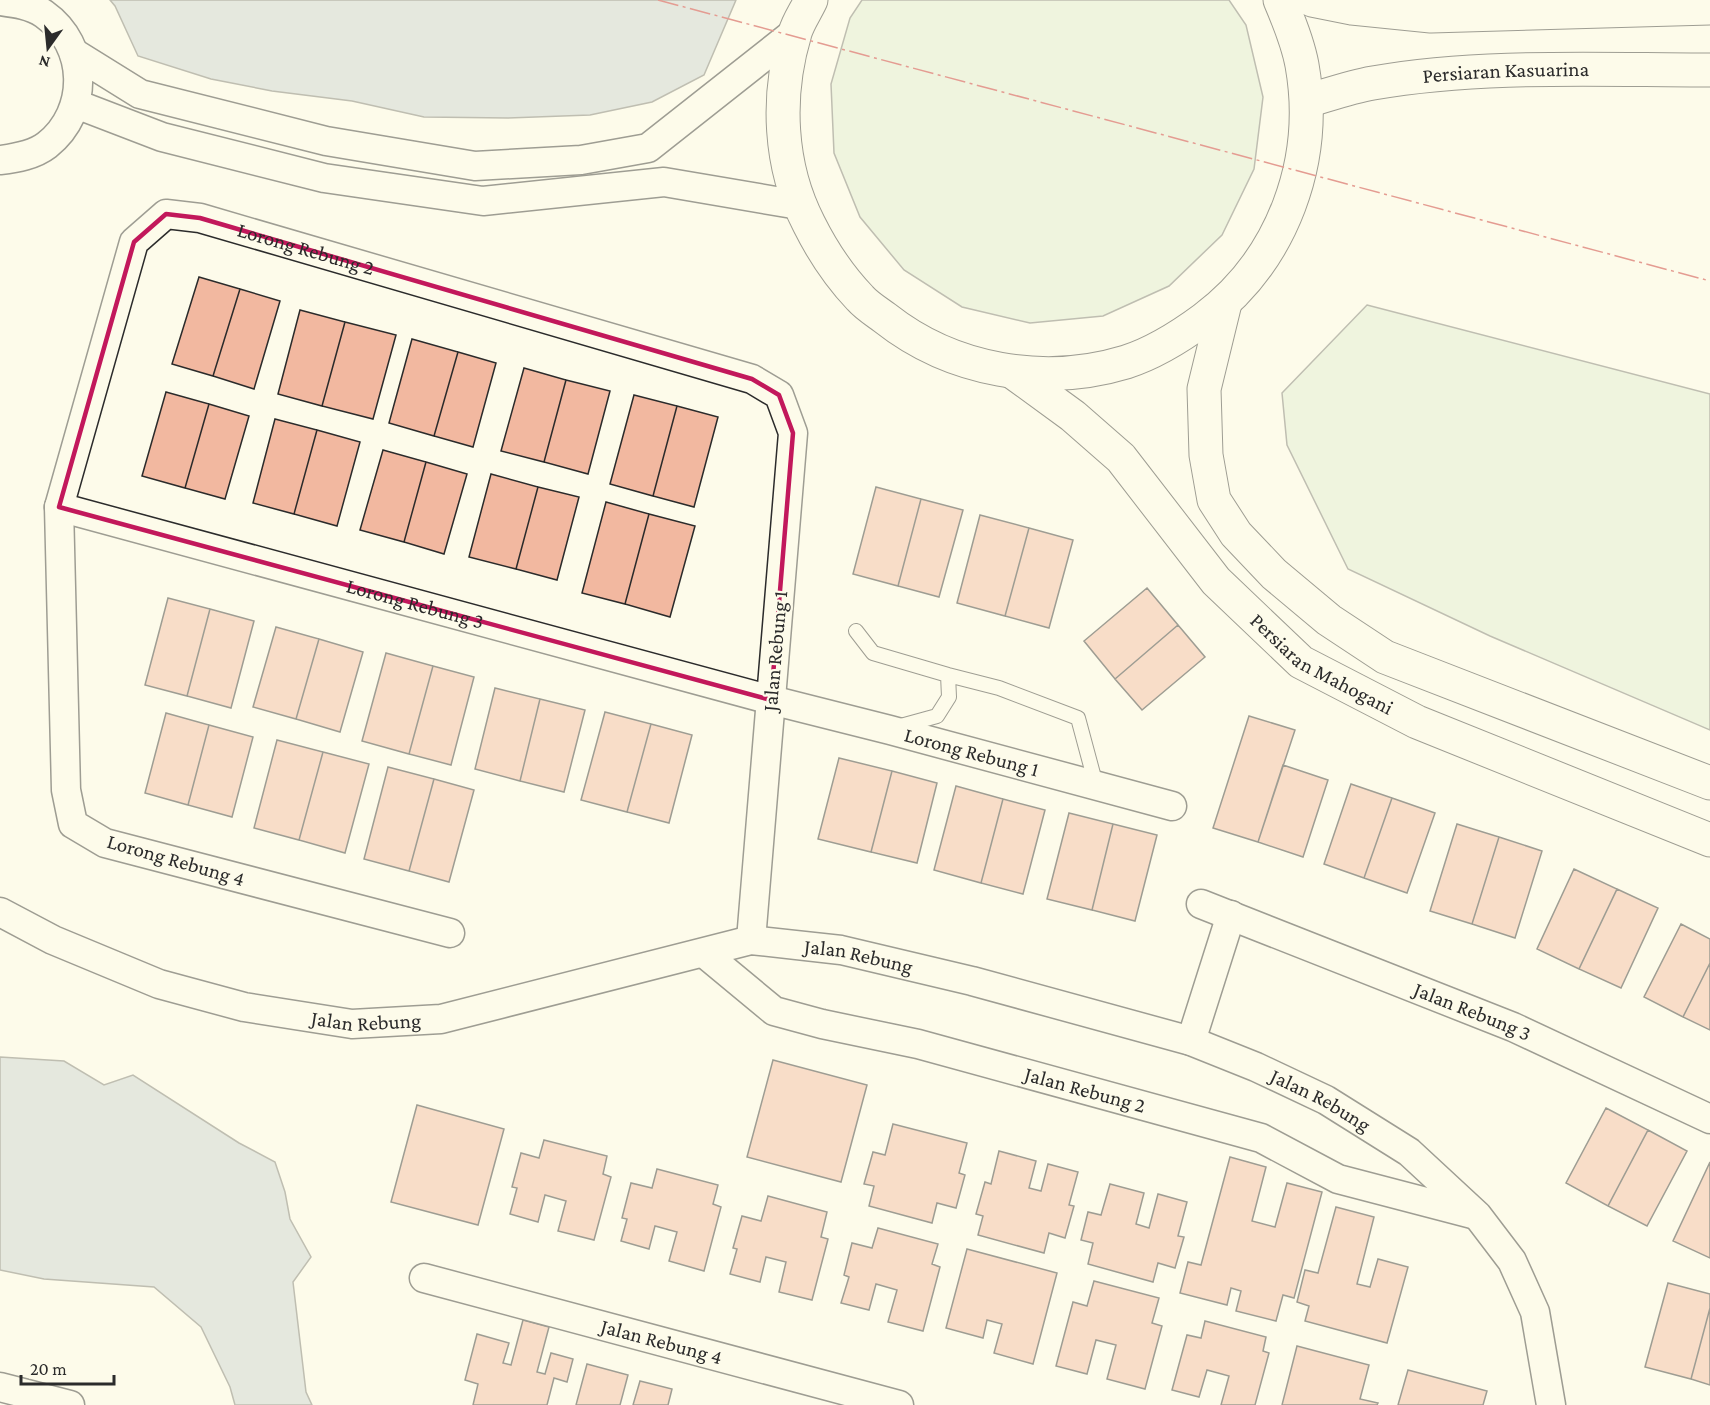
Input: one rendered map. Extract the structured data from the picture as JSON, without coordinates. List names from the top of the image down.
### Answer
{
  "streets": {
    "main road": ["Persiaran Kasuarina", "Persiaran Mahogani"],
    "street": [
      "Lorong Rebung 2",
      "Lorong Rebung 3",
      "Jalan Rebung 1",
      "Lorong Rebung 1",
      "Lorong Rebung 4",
      "Jalan Rebung",
      "Jalan Rebung 3",
      "Jalan Rebung 2",
      "Jalan Rebung 4"
    ]
  },
  "crossings": [
    ["Lorong Rebung 2", "Lorong Rebung 3"],
    ["Lorong Rebung 2", "Jalan Rebung 1"],
    ["Lorong Rebung 2", "Lorong Rebung 4"],
    ["Lorong Rebung 3", "Jalan Rebung 1"],
    ["Lorong Rebung 3", "Lorong Rebung 1"],
    ["Lorong Rebung 3", "Lorong Rebung 4"],
    ["Jalan Rebung 1", "Lorong Rebung 1"],
    ["Jalan Rebung 1", "Jalan Rebung"],
    ["Jalan Rebung", "Jalan Rebung 2"]
  ],
  "scale_bar": "20 m",
  "north": "bottom"
}
